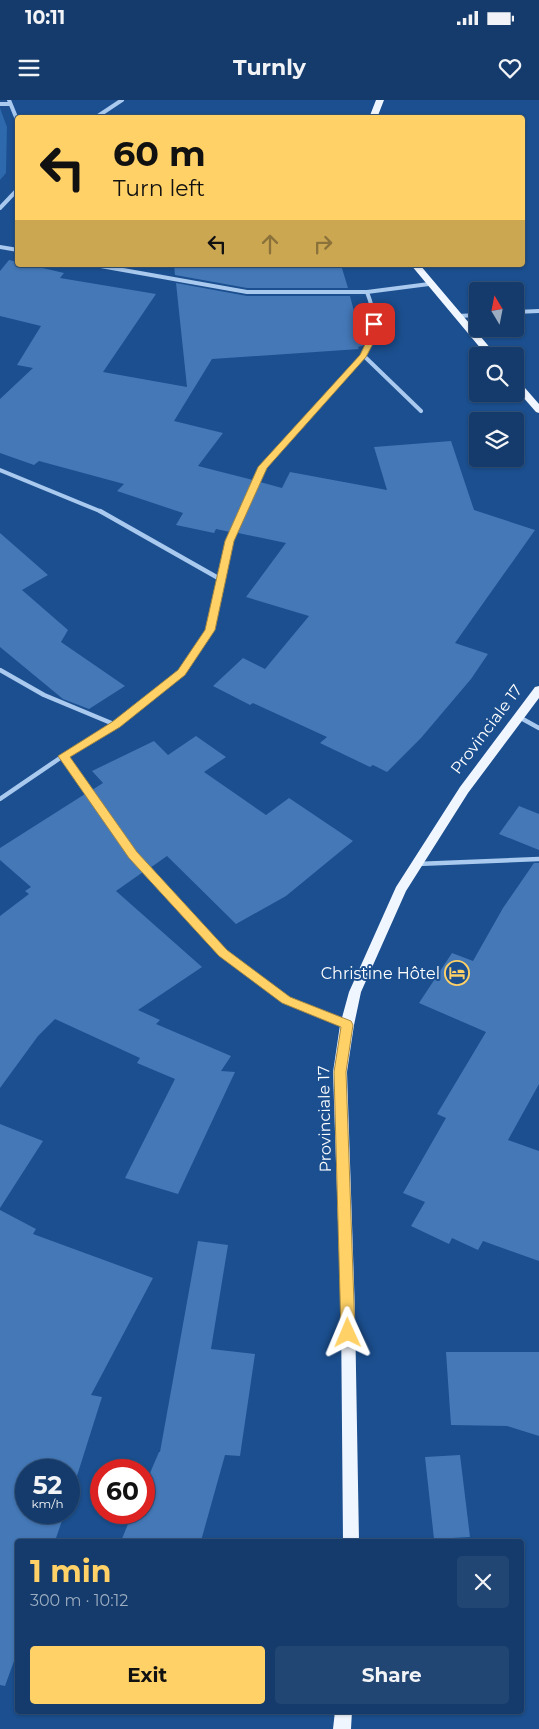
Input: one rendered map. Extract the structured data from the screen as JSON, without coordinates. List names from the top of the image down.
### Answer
{
  "streets": {
    "main road": ["Provinciale 17"]
  },
  "places": {
    "hotel": ["Christine Hôtel"]
  },
  "north": "top",
  "page": {
    "status": "10:11",
    "header": "Turnly",
    "turn": ["60 m", "Turn left"],
    "speed": "52 km/h",
    "limit": "60",
    "heading": ["1 min", "300 m · 10:12"],
    "buttons": ["Exit", "Share"]
  }
}
